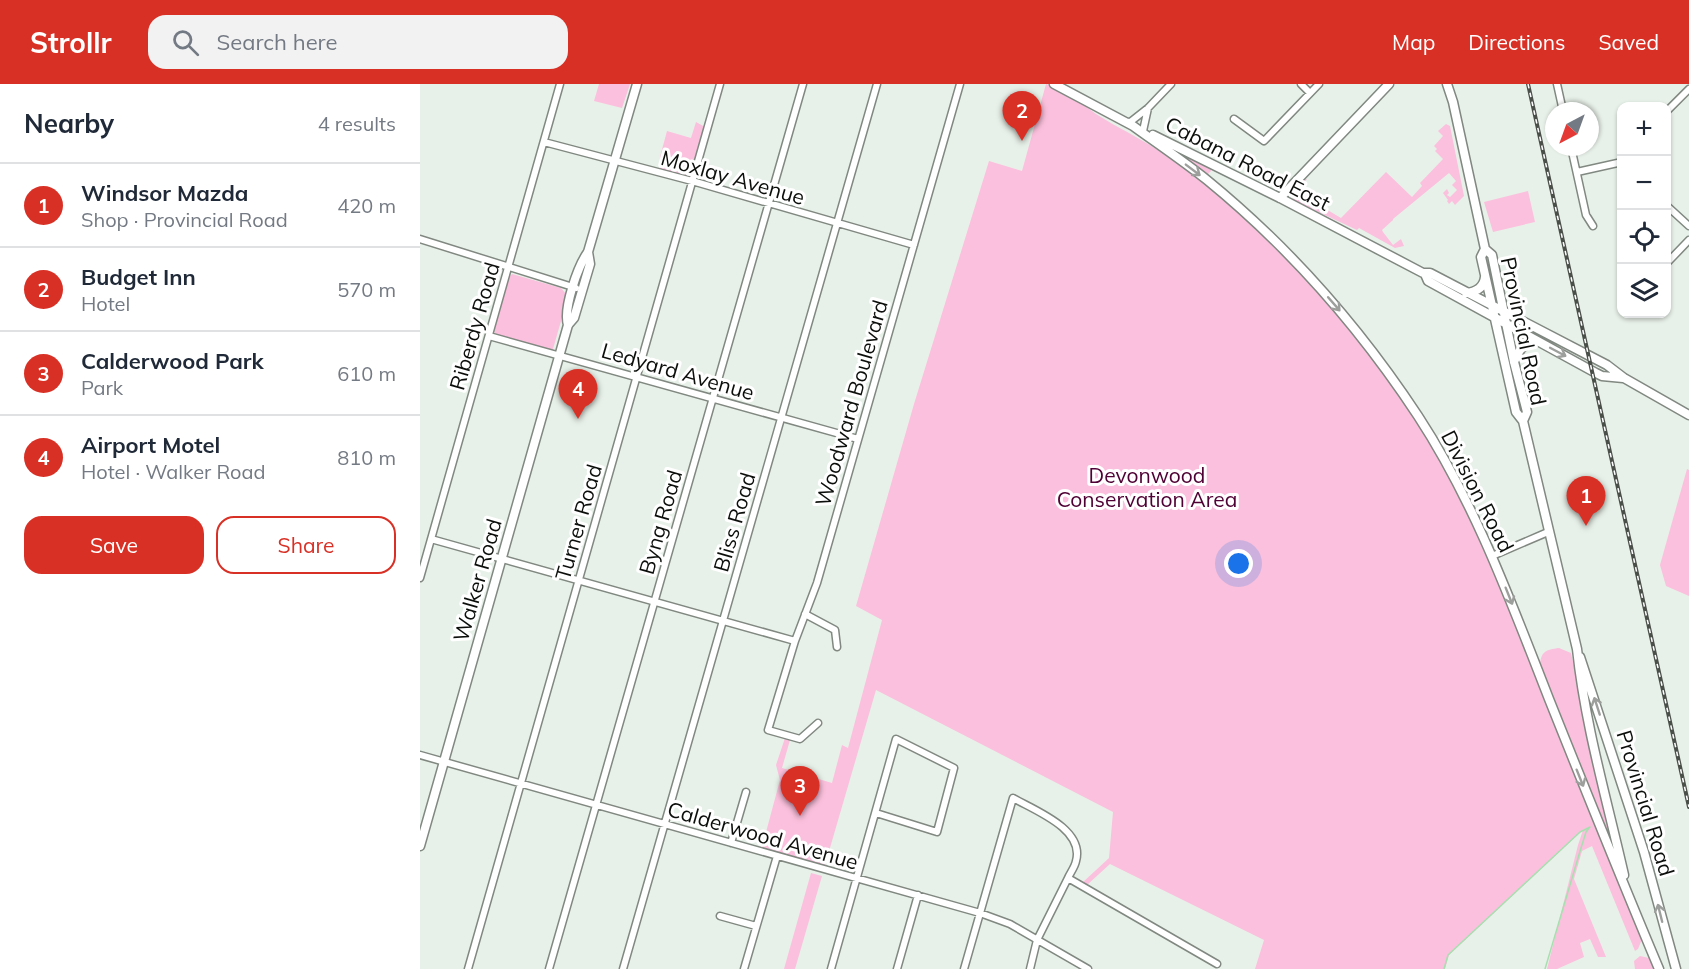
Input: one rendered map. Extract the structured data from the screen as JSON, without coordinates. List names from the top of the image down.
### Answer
{
  "streets": {
    "main road": [
      "Cabana Road East",
      "Provincial Road",
      "Division Road",
      "Walker Road"
    ],
    "street": [
      "Moxlay Avenue",
      "Riberdy Road",
      "Ledyard Avenue",
      "Woodward Boulevard",
      "Turner Road",
      "Byng Road",
      "Bliss Road",
      "Calderwood Avenue"
    ]
  },
  "crossings": [
    ["Cabana Road East", "Provincial Road"],
    ["Cabana Road East", "Division Road"],
    ["Moxlay Avenue", "Riberdy Road"],
    ["Moxlay Avenue", "Woodward Boulevard"],
    ["Moxlay Avenue", "Turner Road"],
    ["Moxlay Avenue", "Byng Road"],
    ["Moxlay Avenue", "Bliss Road"],
    ["Moxlay Avenue", "Walker Road"],
    ["Riberdy Road", "Ledyard Avenue"],
    ["Provincial Road", "Division Road"],
    ["Ledyard Avenue", "Woodward Boulevard"],
    ["Ledyard Avenue", "Turner Road"],
    ["Ledyard Avenue", "Byng Road"],
    ["Ledyard Avenue", "Bliss Road"],
    ["Ledyard Avenue", "Walker Road"],
    ["Turner Road", "Calderwood Avenue"],
    ["Byng Road", "Calderwood Avenue"],
    ["Bliss Road", "Calderwood Avenue"],
    ["Walker Road", "Calderwood Avenue"]
  ],
  "one_way": ["Division Road"],
  "parks": ["Devonwood Conservation Area"],
  "north": "bottom left",
  "page": {
    "header": "Strollr",
    "search": "Search here",
    "nav": ["Map", "Directions", "Saved"],
    "heading": ["Nearby", "4 results"],
    "pins": [
      "2",
      "4",
      "1",
      "3"
    ],
    "map_buttons": ["+", "−"],
    "list": [
      {
        "mark": "1",
        "name": "Windsor Mazda",
        "note": "Shop · Provincial Road",
        "value": "420 m"
      },
      {
        "mark": "2",
        "name": "Budget Inn",
        "note": "Hotel",
        "value": "570 m"
      },
      {
        "mark": "3",
        "name": "Calderwood Park",
        "note": "Park",
        "value": "610 m"
      },
      {
        "mark": "4",
        "name": "Airport Motel",
        "note": "Hotel · Walker Road",
        "value": "810 m"
      }
    ],
    "buttons": ["Save", "Share"]
  }
}
